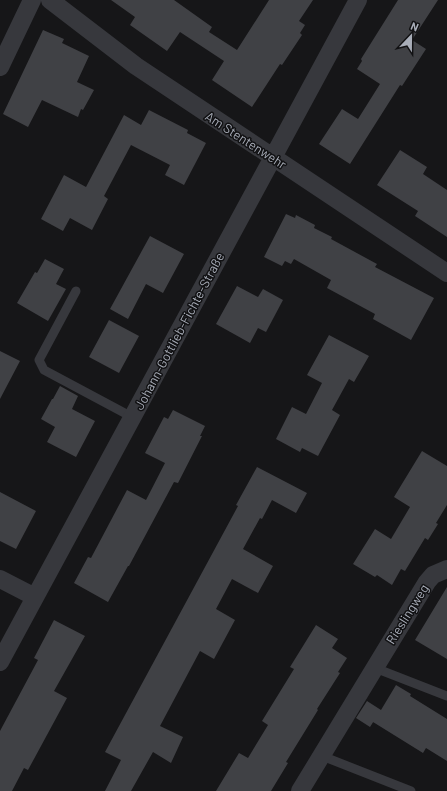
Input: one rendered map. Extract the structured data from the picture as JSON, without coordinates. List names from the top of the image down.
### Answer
{
  "streets": {
    "street": ["Am Stentenwehr", "Johann-Gottlieb-Fichte-Straße", "Rieslingweg"]
  },
  "crossings": [
    ["Am Stentenwehr", "Johann-Gottlieb-Fichte-Straße"]
  ],
  "north": "top"
}
